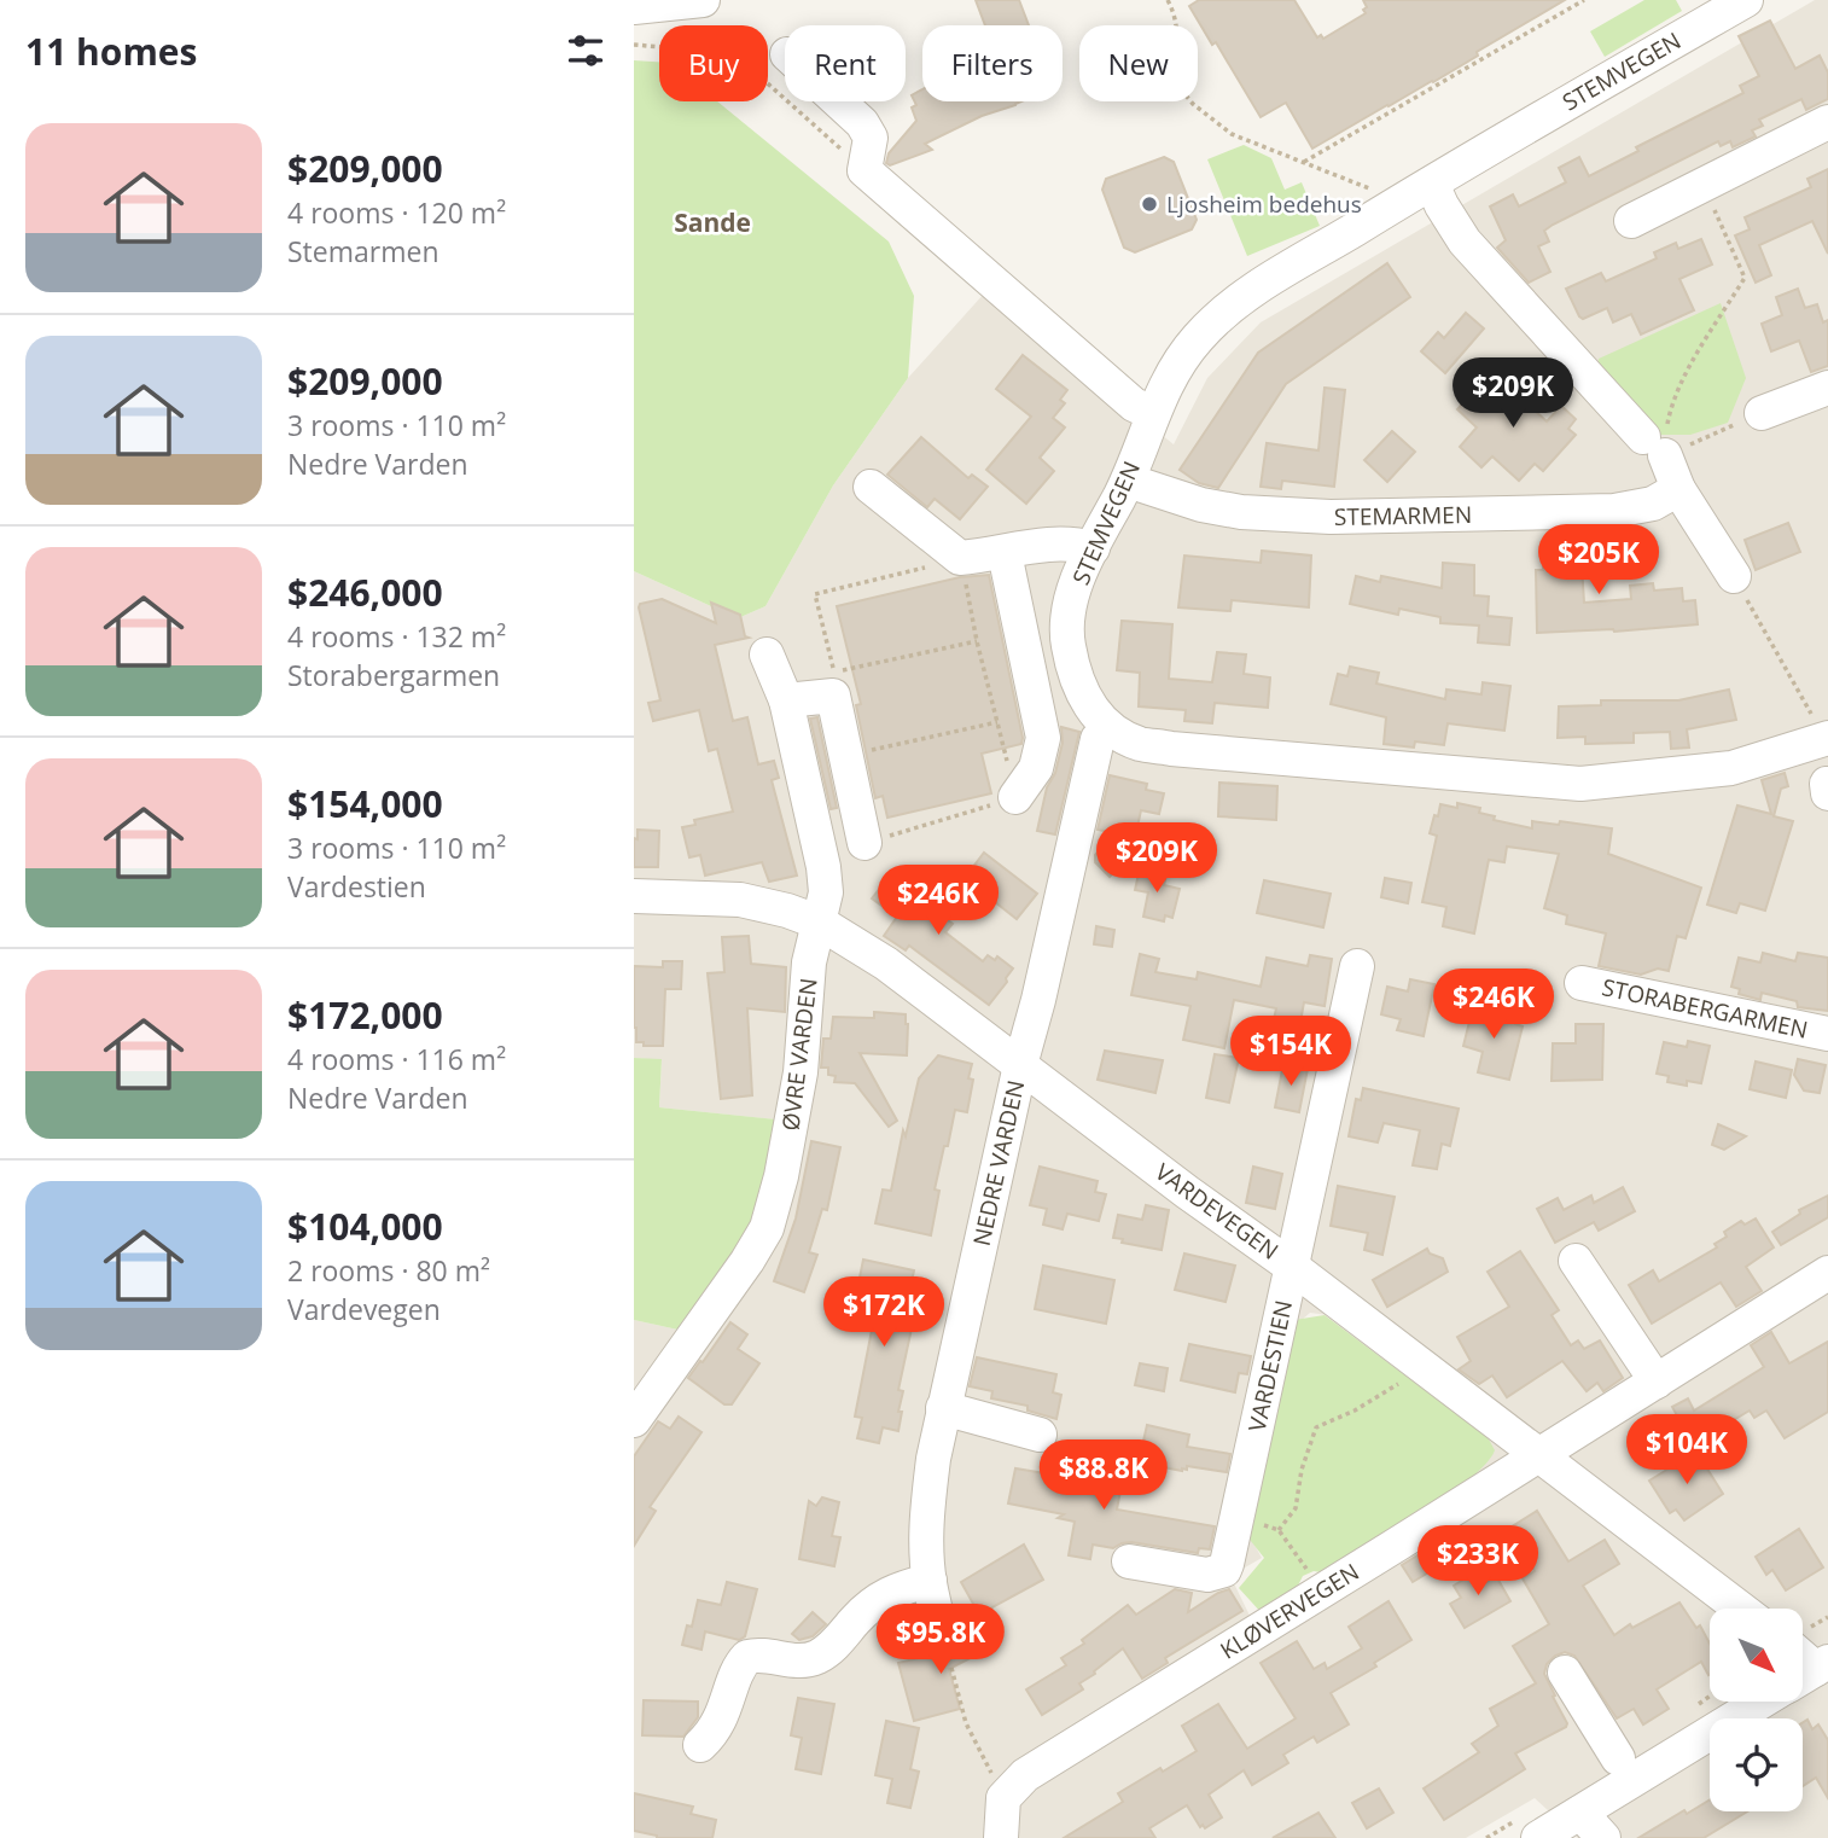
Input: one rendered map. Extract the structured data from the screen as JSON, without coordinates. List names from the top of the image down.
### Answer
{
  "streets": {
    "street": [
      "STEMVEGEN",
      "STEMARMEN",
      "STORABERGARMEN",
      "ØVRE VARDEN",
      "NEDRE VARDEN",
      "VARDEVEGEN",
      "VARDESTIEN",
      "KLØVERVEGEN"
    ]
  },
  "crossings": [
    ["STEMVEGEN", "STEMARMEN"],
    ["ØVRE VARDEN", "VARDEVEGEN"],
    ["NEDRE VARDEN", "VARDEVEGEN"],
    ["VARDEVEGEN", "VARDESTIEN"],
    ["VARDEVEGEN", "KLØVERVEGEN"]
  ],
  "districts": ["Sande"],
  "places": ["Ljosheim bedehus"],
  "north": "bottom right",
  "page": {
    "heading": "11 homes",
    "chip": [
      "Buy",
      "Rent",
      "Filters",
      "New"
    ],
    "list": [
      {
        "name": "$209,000",
        "note": "4 rooms · 120 m² · Stemarmen"
      },
      {
        "name": "$209,000",
        "note": "3 rooms · 110 m² · Nedre Varden"
      },
      {
        "name": "$246,000",
        "note": "4 rooms · 132 m² · Storabergarmen"
      },
      {
        "name": "$154,000",
        "note": "3 rooms · 110 m² · Vardestien"
      },
      {
        "name": "$172,000",
        "note": "4 rooms · 116 m² · Nedre Varden"
      },
      {
        "name": "$104,000",
        "note": "2 rooms · 80 m² · Vardevegen"
      }
    ],
    "price": [
      "$209K",
      "$205K",
      "$209K",
      "$246K",
      "$246K",
      "$154K",
      "$172K",
      "$104K",
      "$88.8K",
      "$233K",
      "$95.8K"
    ]
  }
}
